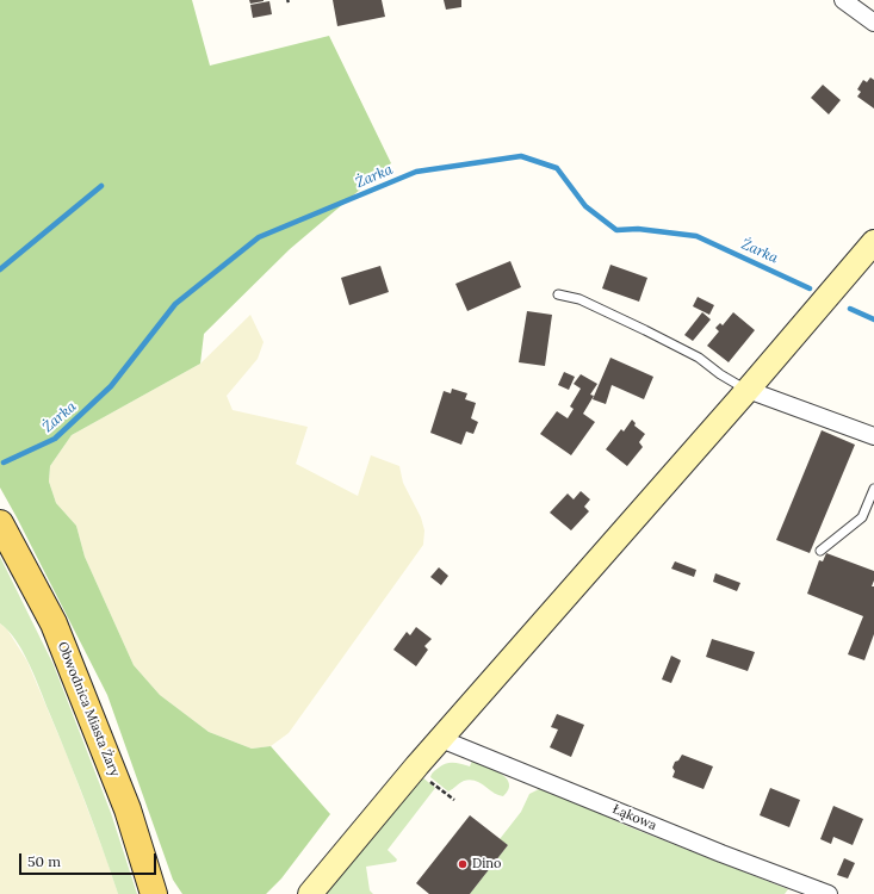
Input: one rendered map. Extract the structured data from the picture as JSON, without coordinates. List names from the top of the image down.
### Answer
{
  "streets": {
    "main road": ["Obwodnica Miasta Żary"],
    "street": ["Łąkowa"]
  },
  "water": ["Żarka"],
  "places": ["Dino"],
  "scale_bar": "50 m"
}
